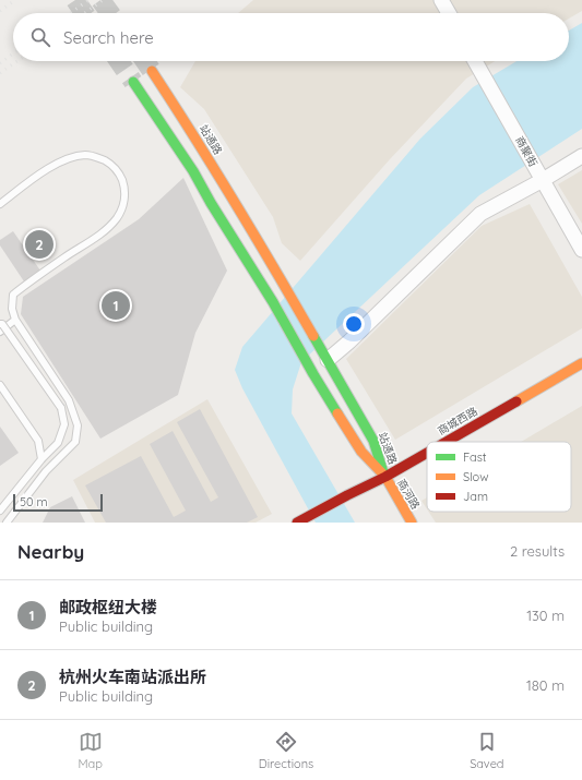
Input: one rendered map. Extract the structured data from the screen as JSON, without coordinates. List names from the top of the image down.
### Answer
{
  "streets": {
    "main road": ["站通路", "商城西路", "商河路"],
    "street": ["商聚街"]
  },
  "crossings": [
    ["站通路", "商城西路"],
    ["站通路", "商河路"],
    ["商城西路", "商河路"]
  ],
  "legend": ["Fast", "Slow", "Jam"],
  "scale_bar": "50 m",
  "page": {
    "search": "Search here",
    "pins": ["2", "1"],
    "scale": "50 m",
    "heading": ["Nearby", "2 results"],
    "list": [
      {
        "mark": "1",
        "name": "邮政枢纽大楼",
        "note": "Public building",
        "value": "130 m"
      },
      {
        "mark": "2",
        "name": "杭州火车南站派出所",
        "note": "Public building",
        "value": "180 m"
      }
    ],
    "nav": ["Map", "Directions", "Saved"]
  }
}
